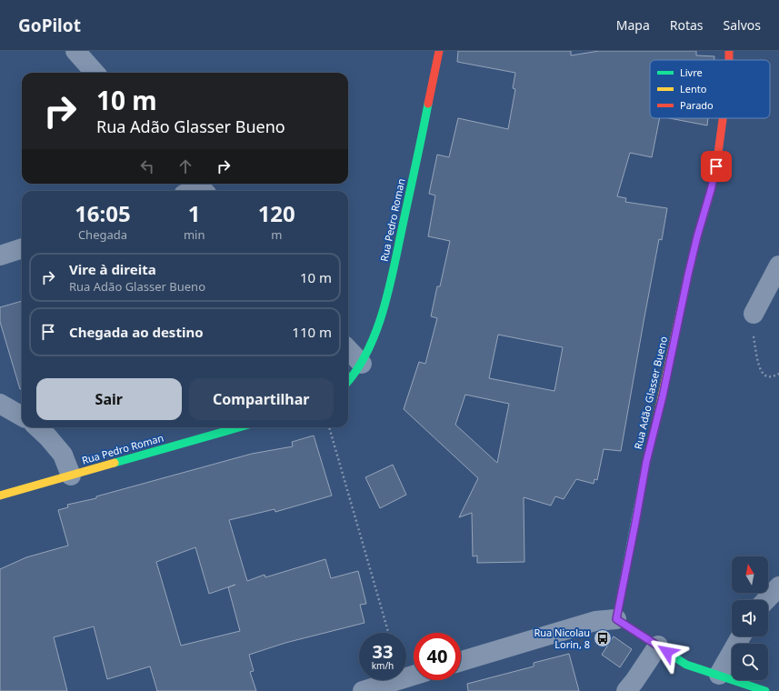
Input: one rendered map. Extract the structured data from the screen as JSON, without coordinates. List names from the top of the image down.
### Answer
{
  "streets": {
    "street": ["Rua Pedro Roman", "Rua Adão Glasser Bueno"]
  },
  "places": {
    "bus stop": ["Rua Nicolau Lorin, 8"]
  },
  "legend": ["Livre", "Lento", "Parado"],
  "north": "top",
  "page": {
    "header": "GoPilot",
    "nav": ["Mapa", "Rotas", "Salvos"],
    "turn": ["10 m", "Rua Adão Glasser Bueno"],
    "eta": [
      "16:05",
      "Chegada",
      "1",
      "min",
      "120",
      "m"
    ],
    "list": [
      {
        "name": "Vire à direita",
        "note": "Rua Adão Glasser Bueno",
        "value": "10 m"
      },
      {
        "name": "Chegada ao destino",
        "value": "110 m"
      }
    ],
    "buttons": ["Sair", "Compartilhar"],
    "speed": "33 km/h",
    "limit": "40"
  }
}
